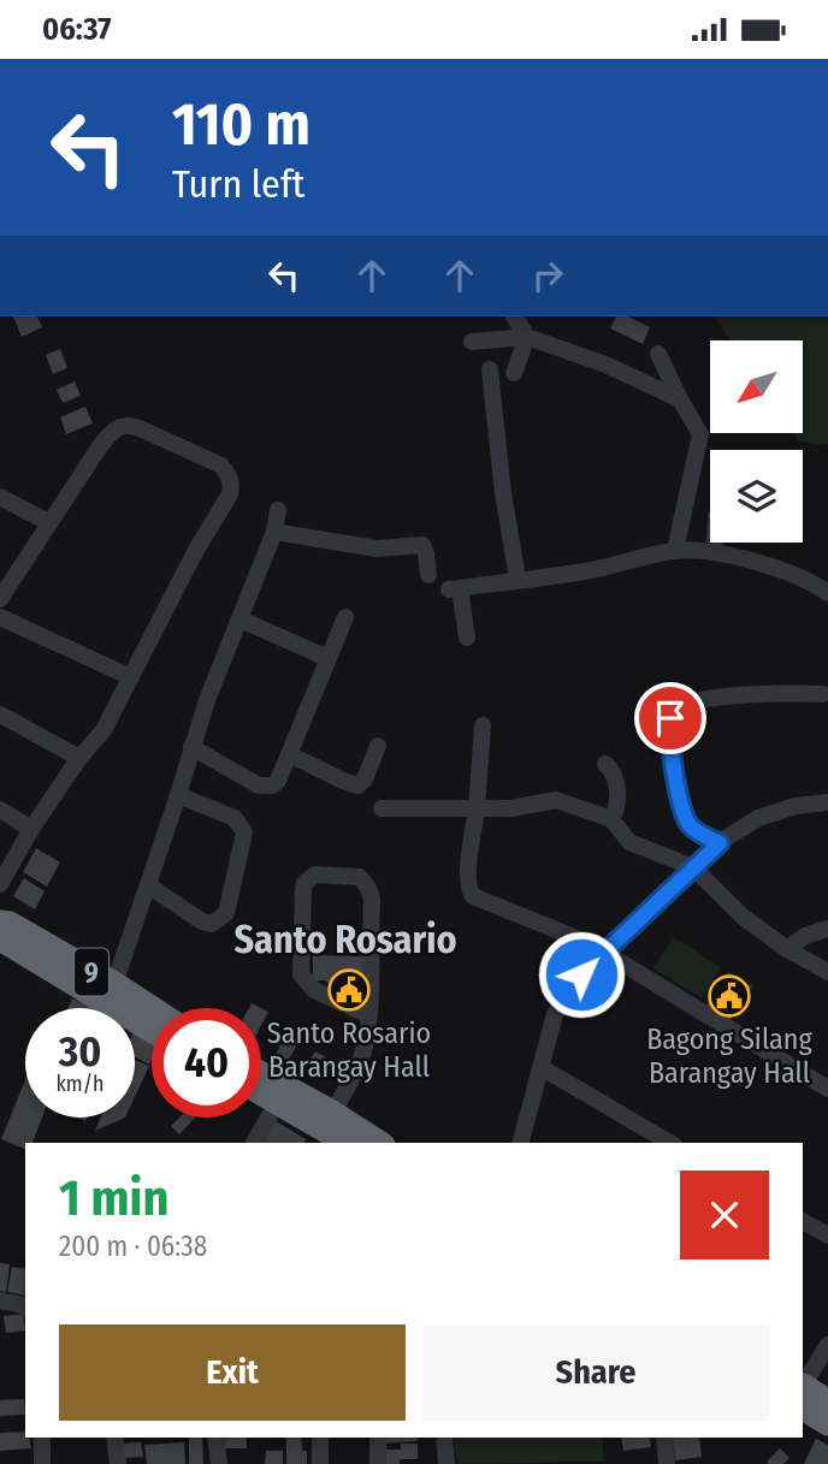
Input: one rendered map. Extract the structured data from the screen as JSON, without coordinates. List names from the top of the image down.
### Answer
{
  "streets": {
    "highway": ["9"]
  },
  "districts": ["Santo Rosario"],
  "places": {
    "public building": ["Santo Rosario Barangay Hall", "Bagong Silang Barangay Hall"]
  },
  "north": "bottom left",
  "page": {
    "status": "06:37",
    "turn": ["110 m", "Turn left"],
    "speed": "30 km/h",
    "limit": "40",
    "heading": ["1 min", "200 m · 06:38"],
    "buttons": ["Exit", "Share"]
  }
}
